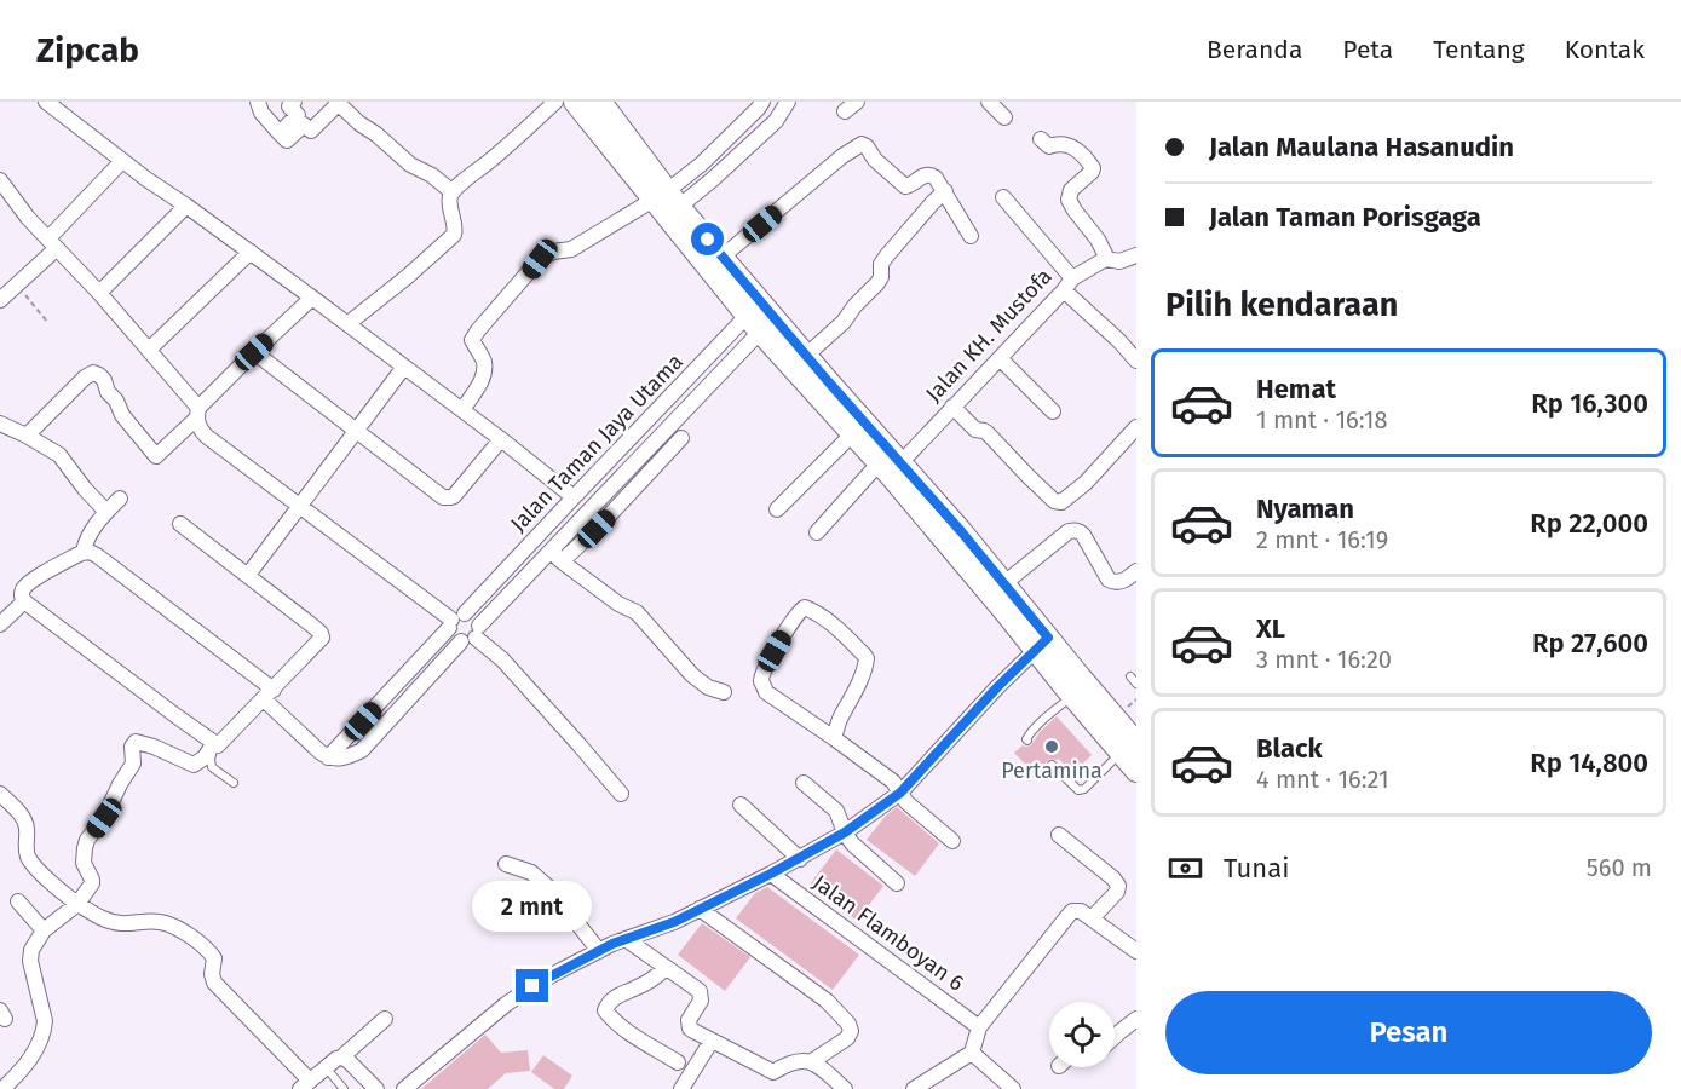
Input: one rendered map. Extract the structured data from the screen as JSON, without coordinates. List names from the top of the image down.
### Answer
{
  "streets": {
    "street": ["Jalan KH. Mustofa", "Jalan Taman Jaya Utama", "Jalan Flamboyan 6"]
  },
  "places": ["Pertamina"],
  "page": {
    "header": "Zipcab",
    "nav": [
      "Beranda",
      "Peta",
      "Tentang",
      "Kontak"
    ],
    "banner": ["Jalan Maulana Hasanudin", "Jalan Taman Porisgaga"],
    "heading": "Pilih kendaraan",
    "list": [
      {
        "name": "Hemat",
        "note": "1 mnt · 16:18",
        "value": "Rp 16,300"
      },
      {
        "name": "Nyaman",
        "note": "2 mnt · 16:19",
        "value": "Rp 22,000"
      },
      {
        "name": "XL",
        "note": "3 mnt · 16:20",
        "value": "Rp 27,600"
      },
      {
        "name": "Black",
        "note": "4 mnt · 16:21",
        "value": "Rp 14,800"
      }
    ],
    "pay": ["Tunai", "560 m"],
    "bubble": "2 mnt",
    "buttons": "Pesan"
  }
}
